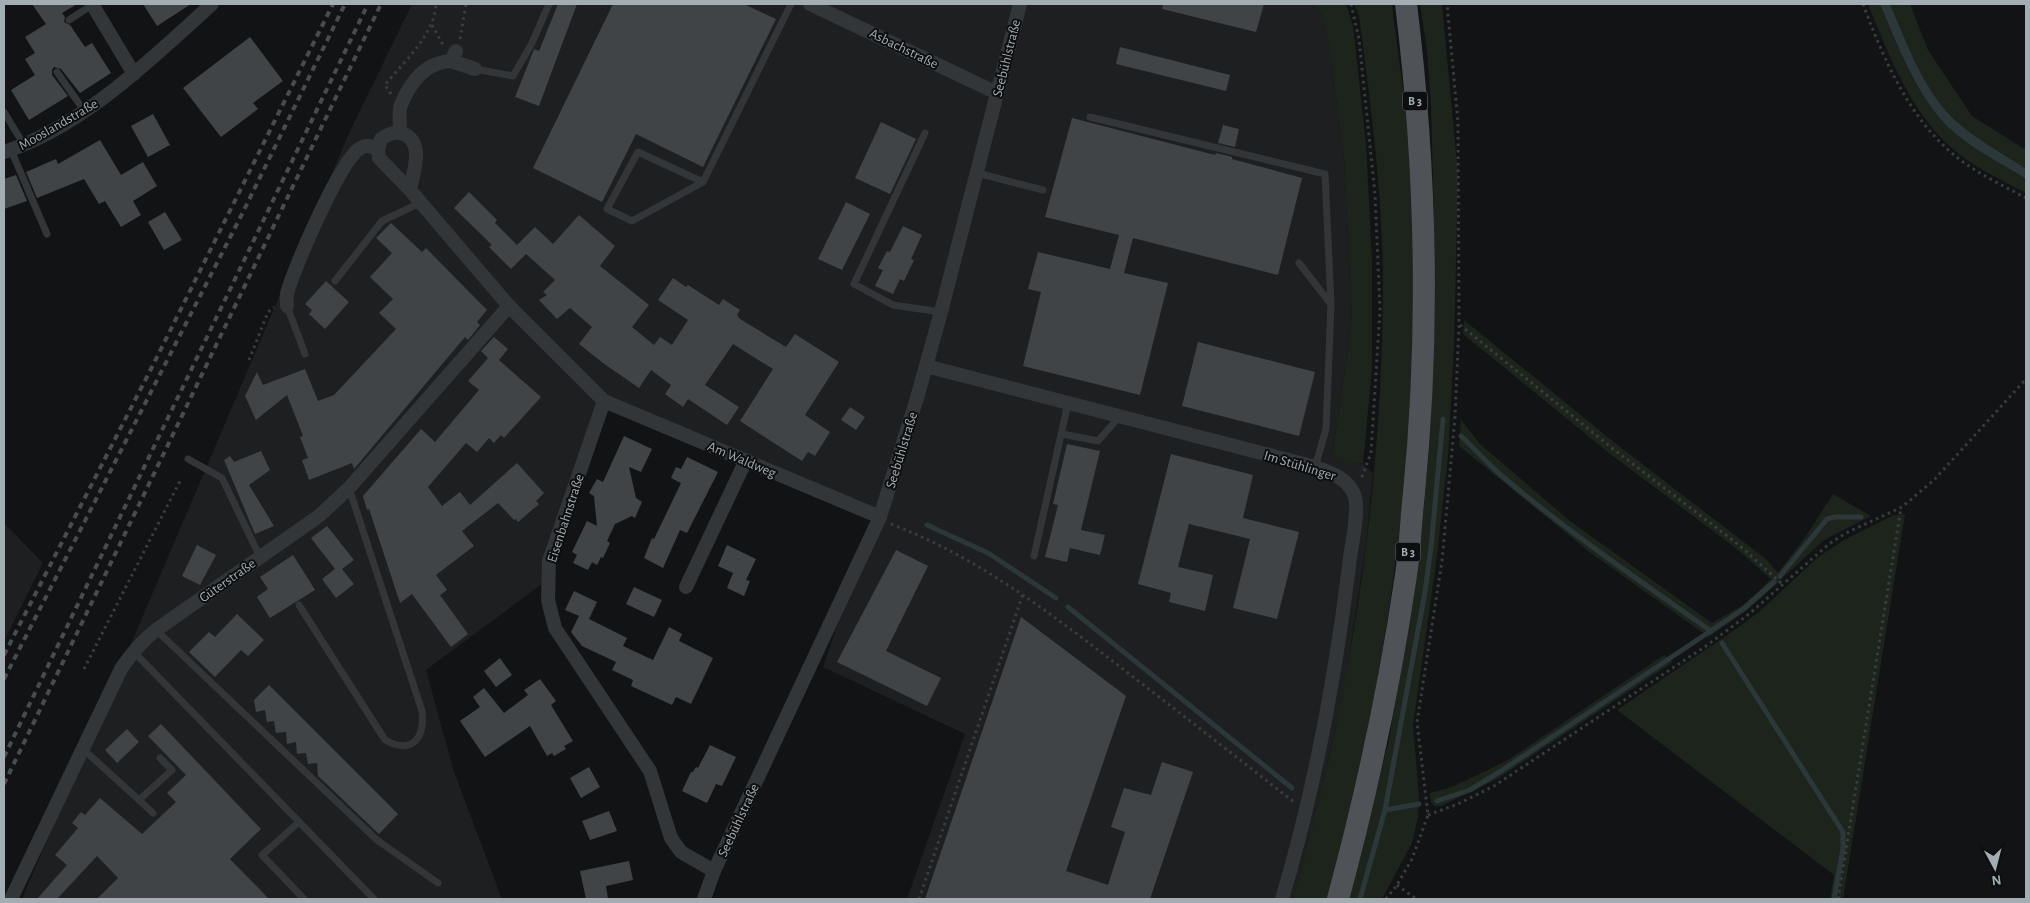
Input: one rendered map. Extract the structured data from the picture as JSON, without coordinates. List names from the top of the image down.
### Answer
{
  "streets": {
    "main road": ["B 3"],
    "street": [
      "Asbachstraße",
      "Seebühlstraße",
      "Mooslandstraße",
      "Am Waldweg",
      "Im Stühlinger",
      "Eisenbahnstraße",
      "Güterstraße"
    ]
  },
  "crossings": [
    ["Asbachstraße", "Seebühlstraße"],
    ["Seebühlstraße", "Am Waldweg"],
    ["Seebühlstraße", "Im Stühlinger"],
    ["Seebühlstraße", "Eisenbahnstraße"],
    ["Am Waldweg", "Eisenbahnstraße"]
  ],
  "north": "bottom"
}
